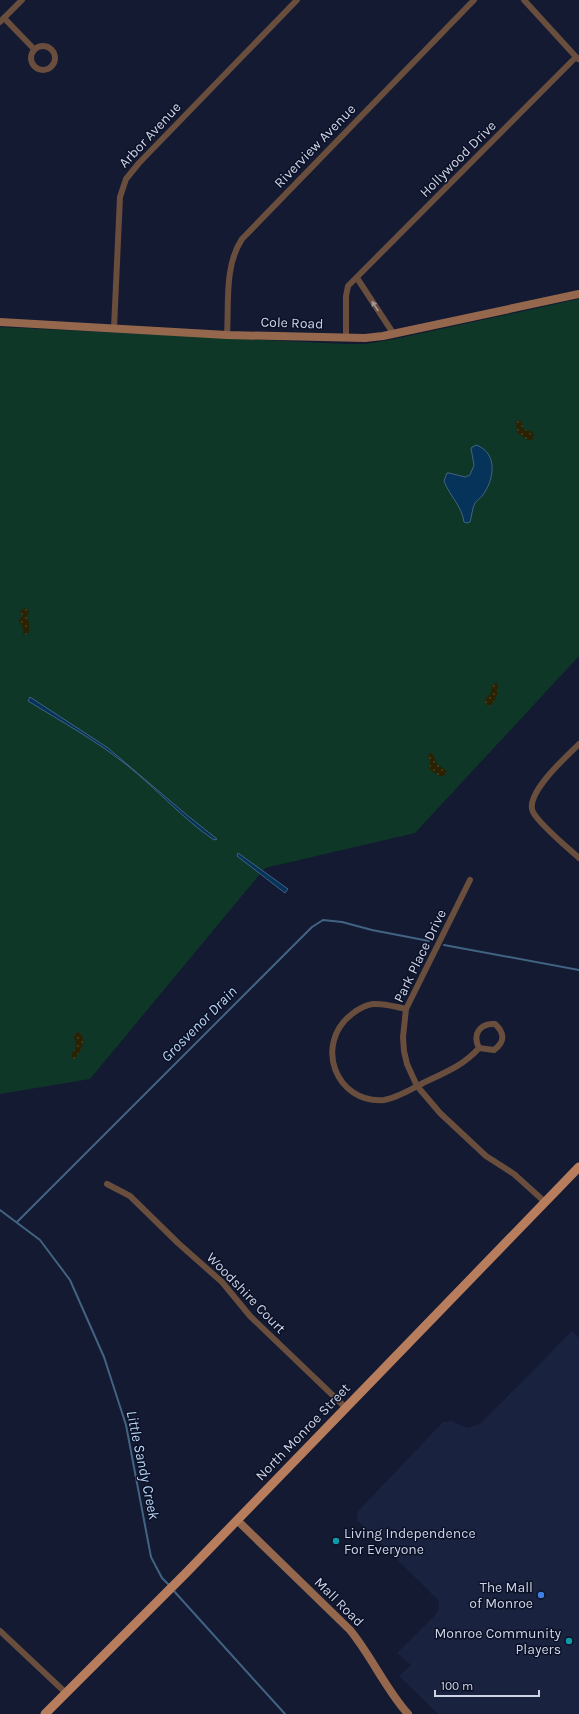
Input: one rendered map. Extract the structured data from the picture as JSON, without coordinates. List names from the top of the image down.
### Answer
{
  "streets": {
    "main road": ["North Monroe Street"],
    "street": [
      "Arbor Avenue",
      "Riverview Avenue",
      "Hollywood Drive",
      "Cole Road",
      "Park Place Drive",
      "Woodshire Court",
      "Mall Road"
    ]
  },
  "crossings": [
    ["Arbor Avenue", "Cole Road"],
    ["Riverview Avenue", "Cole Road"],
    ["Hollywood Drive", "Cole Road"],
    ["Park Place Drive", "North Monroe Street"],
    ["Woodshire Court", "North Monroe Street"],
    ["North Monroe Street", "Mall Road"]
  ],
  "water": ["Grosvenor Drain", "Little Sandy Creek"],
  "places": ["Living Independence For Everyone", "The Mall of Monroe", "Monroe Community Players"],
  "scale_bar": "100 m"
}
